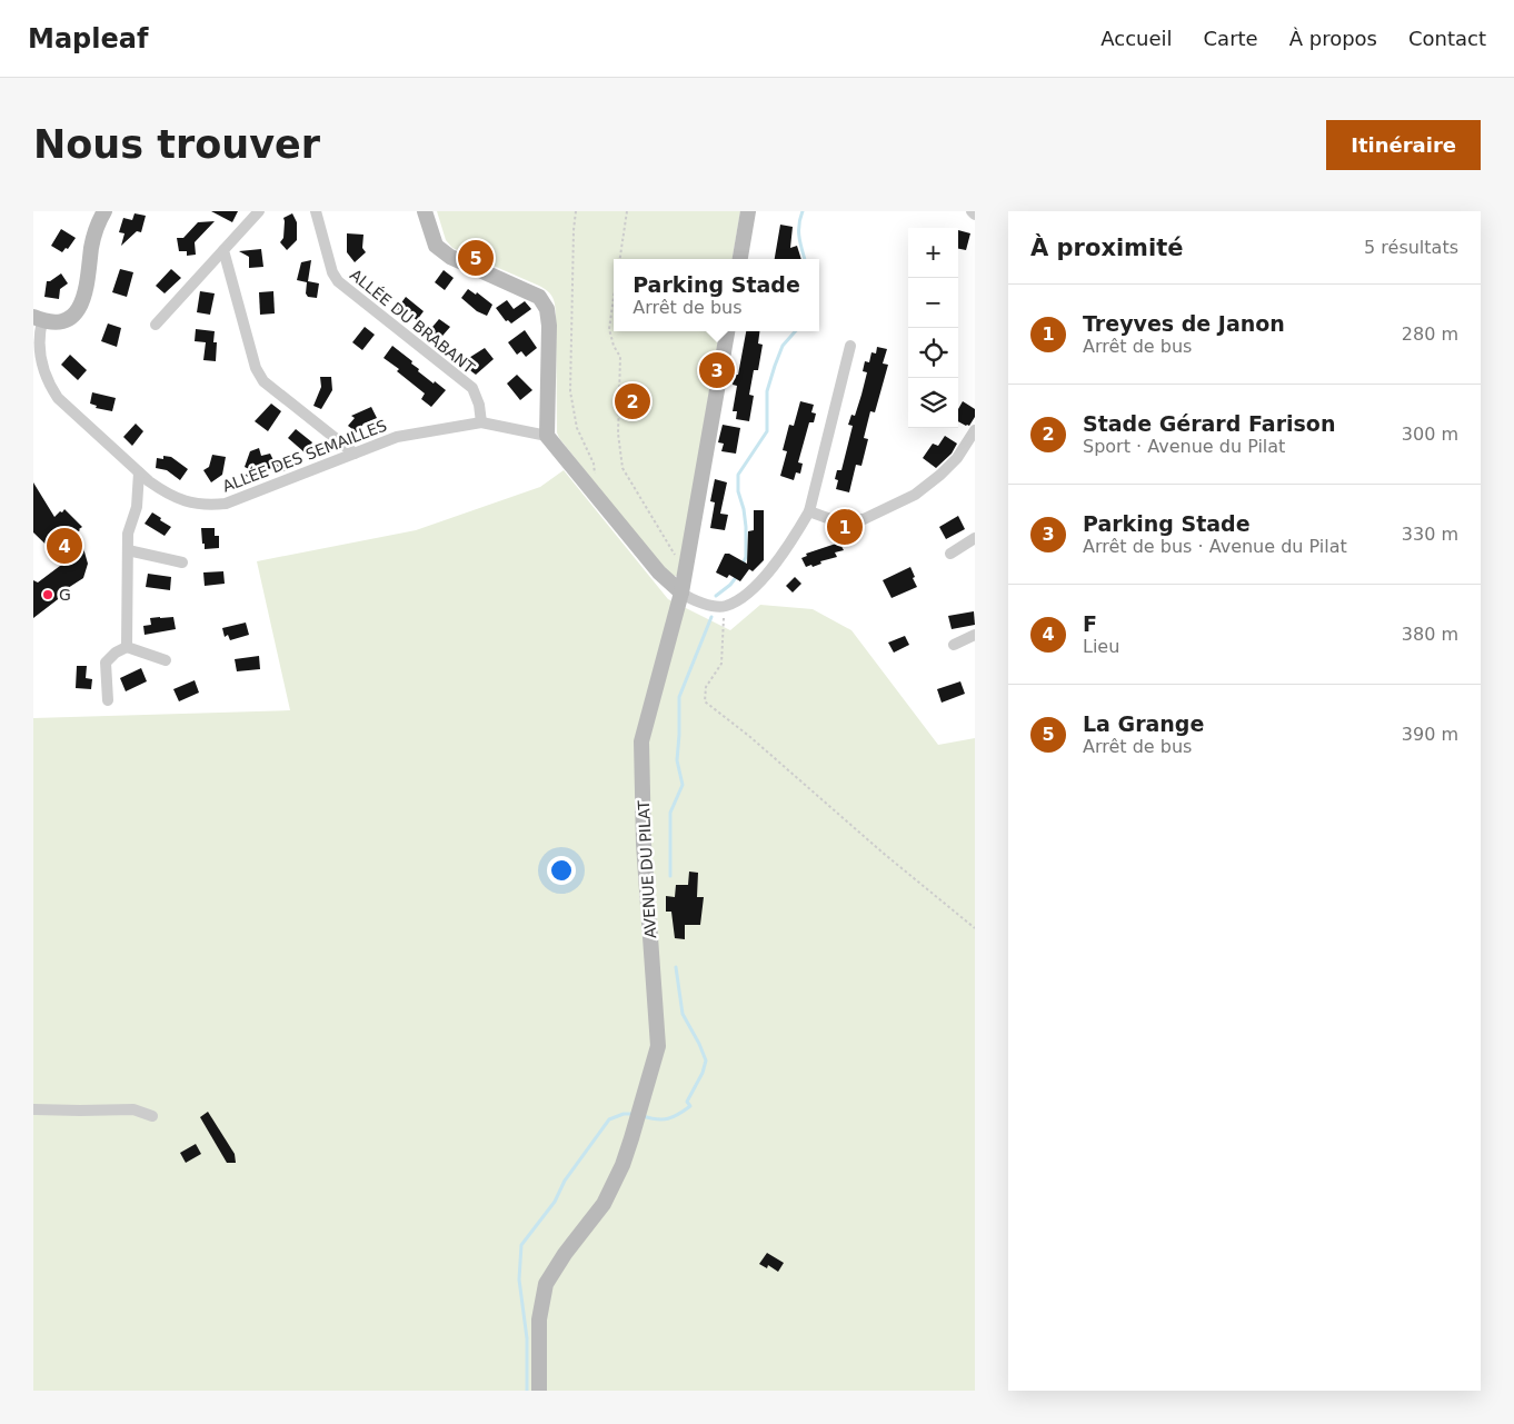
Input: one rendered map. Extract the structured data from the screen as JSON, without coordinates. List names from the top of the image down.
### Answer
{
  "streets": {
    "main road": ["AVENUE DU PILAT"],
    "street": ["ALLÉE DU BRABANT", "ALLÉE DES SEMAILLES"]
  },
  "crossings": [
    ["ALLÉE DU BRABANT", "ALLÉE DES SEMAILLES"]
  ],
  "places": ["G"],
  "page": {
    "header": "Mapleaf",
    "nav": [
      "Accueil",
      "Carte",
      "À propos",
      "Contact"
    ],
    "buttons": "Itinéraire",
    "title": "Nous trouver",
    "heading": ["À proximité", "5 résultats"],
    "map_buttons": ["+", "−"],
    "pins": [
      "5",
      "3",
      "2",
      "1",
      "4"
    ],
    "popup": ["Parking Stade", "Arrêt de bus"],
    "list": [
      {
        "mark": "1",
        "name": "Treyves de Janon",
        "note": "Arrêt de bus",
        "value": "280 m"
      },
      {
        "mark": "2",
        "name": "Stade Gérard Farison",
        "note": "Sport · Avenue du Pilat",
        "value": "300 m"
      },
      {
        "mark": "3",
        "name": "Parking Stade",
        "note": "Arrêt de bus · Avenue du Pilat",
        "value": "330 m"
      },
      {
        "mark": "4",
        "name": "F",
        "note": "Lieu",
        "value": "380 m"
      },
      {
        "mark": "5",
        "name": "La Grange",
        "note": "Arrêt de bus",
        "value": "390 m"
      }
    ]
  }
}
